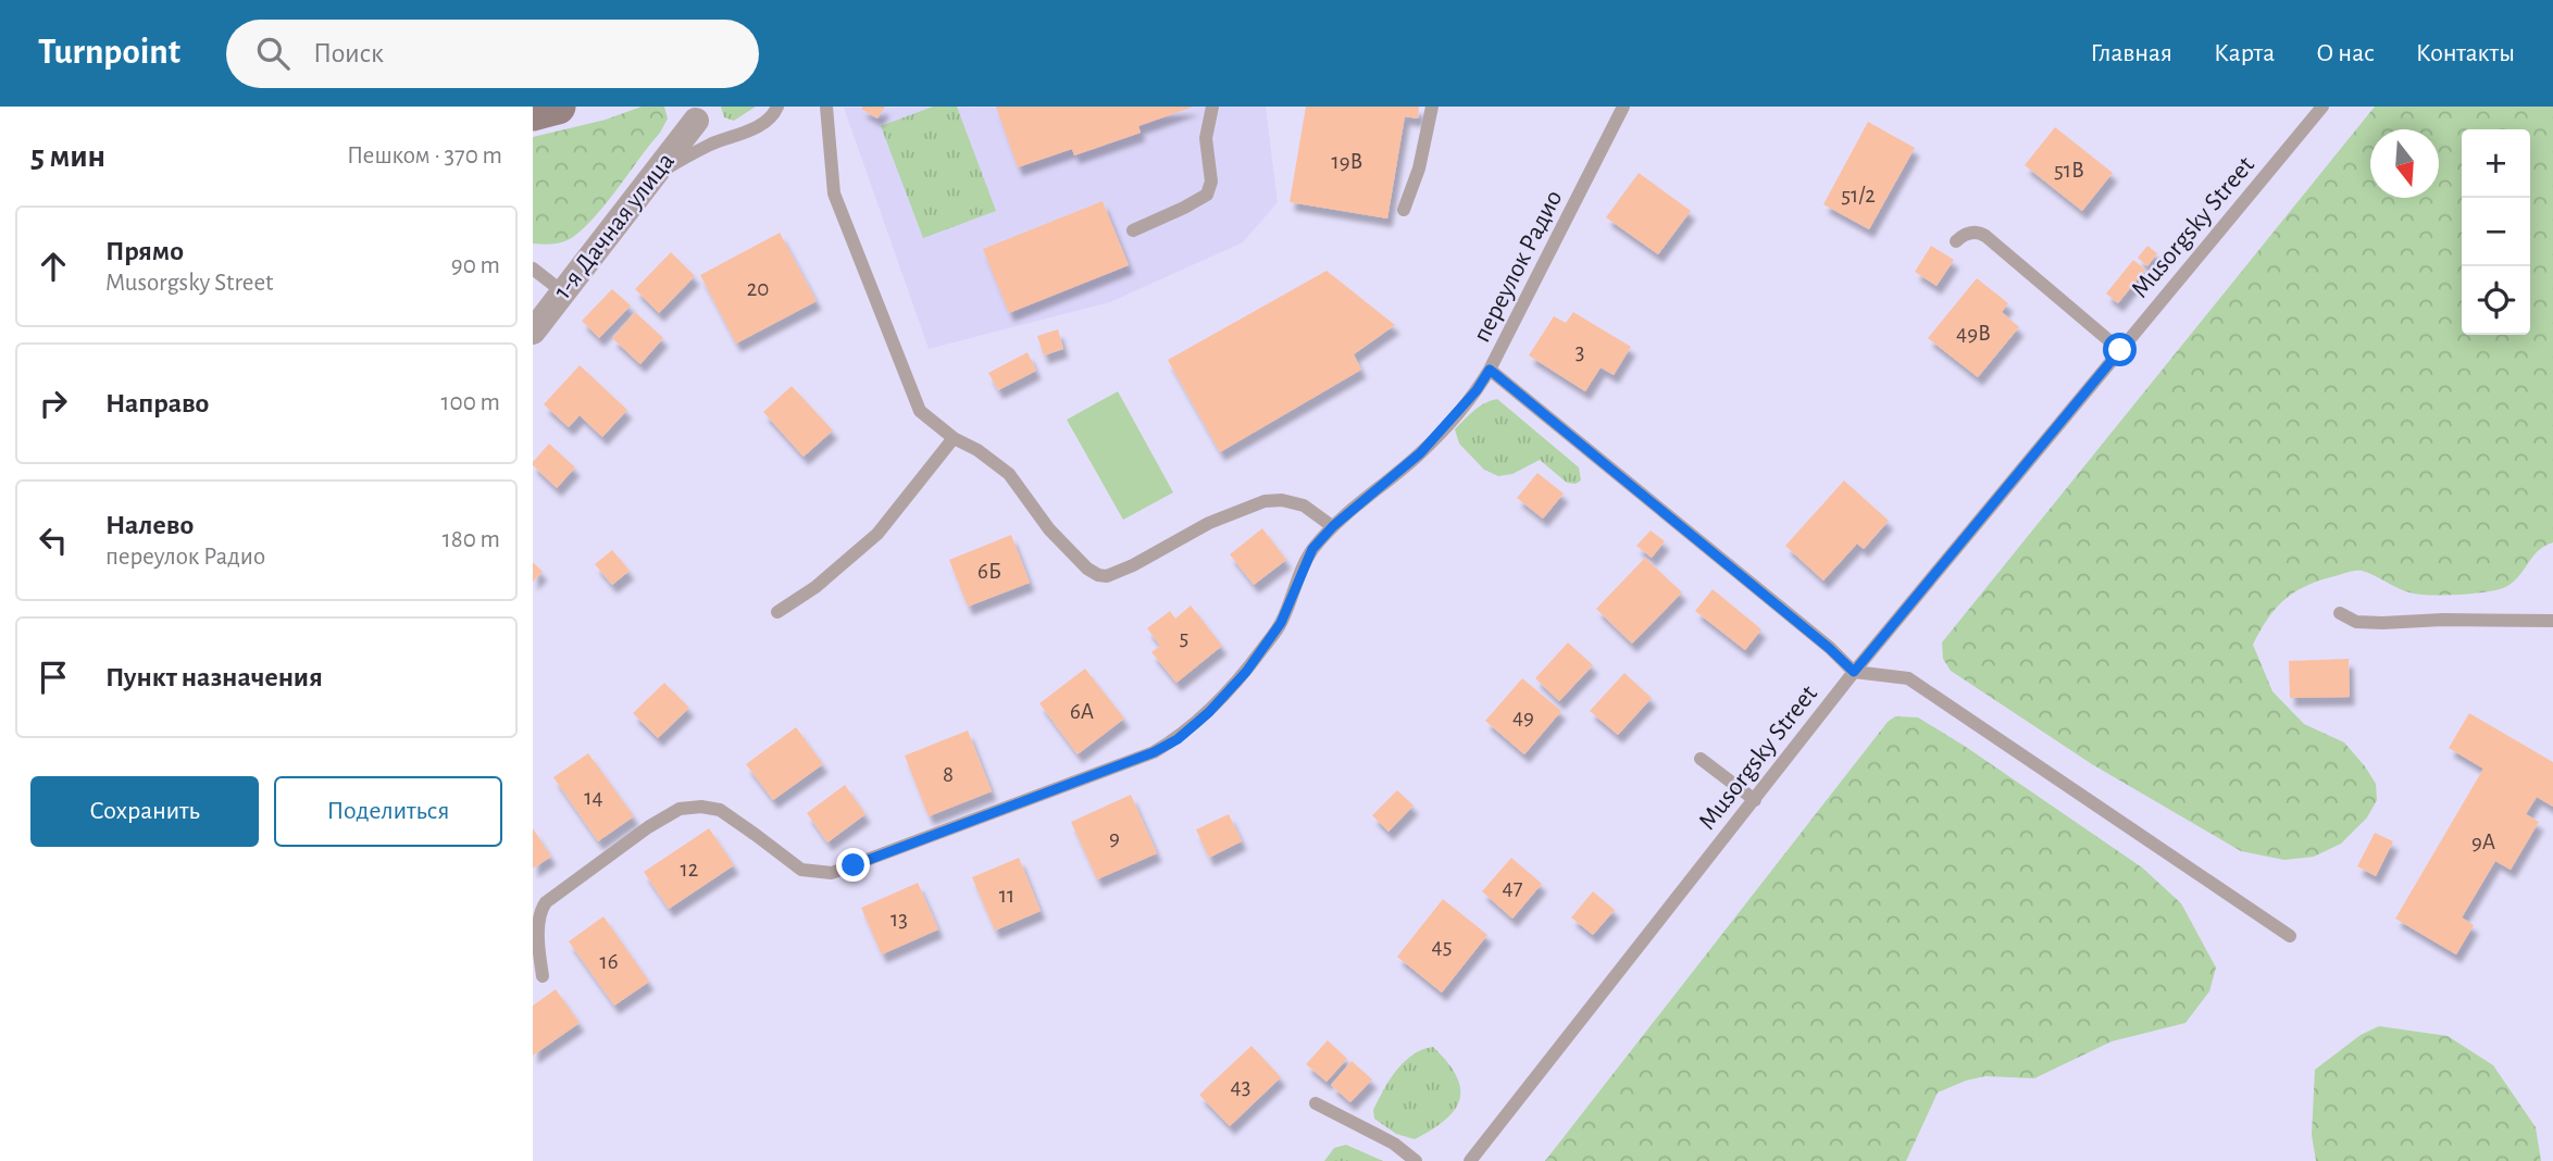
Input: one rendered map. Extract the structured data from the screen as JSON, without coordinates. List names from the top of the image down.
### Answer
{
  "streets": {
    "street": ["1-я Дачная улица"],
    "lane": ["Musorgsky Street", "переулок Радио"]
  },
  "house_numbers": [
    "19В",
    "51В",
    "51/2",
    "20",
    "49В",
    "3",
    "6Б",
    "5",
    "6А",
    "49",
    "8",
    "14",
    "9",
    "9А",
    "12",
    "47",
    "11",
    "13",
    "45",
    "16",
    "43"
  ],
  "north": "bottom",
  "page": {
    "header": "Turnpoint",
    "search": "Поиск",
    "nav": [
      "Главная",
      "Карта",
      "О нас",
      "Контакты"
    ],
    "heading": ["5 мин", "Пешком · 370 m"],
    "map_buttons": ["+", "−"],
    "list": [
      ["Прямо", "Musorgsky Street", "90 m"],
      ["Направо", "100 m"],
      ["Налево", "переулок Радио", "180 m"],
      "Пункт назначения"
    ],
    "buttons": ["Сохранить", "Поделиться"]
  }
}
